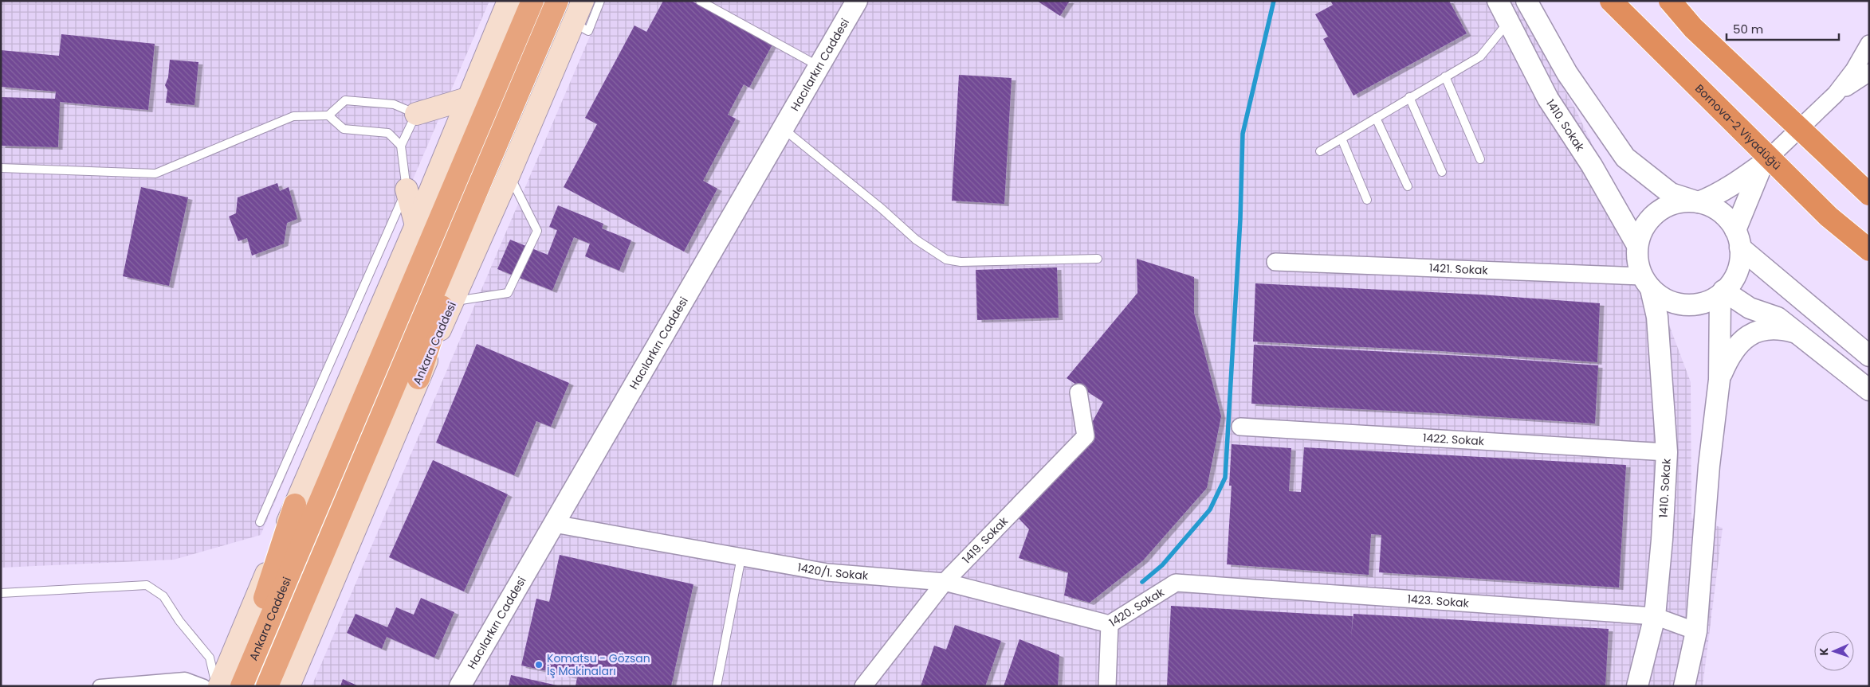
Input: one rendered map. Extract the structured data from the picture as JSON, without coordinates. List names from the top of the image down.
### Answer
{
  "streets": {
    "highway": ["Bornova-2 Viyadüğü", "Ankara Caddesi"],
    "street": [
      "Hacılarkırı Caddesi",
      "1410. Sokak",
      "1421. Sokak",
      "1422. Sokak",
      "1419. Sokak",
      "1420/1. Sokak",
      "1423. Sokak",
      "1420. Sokak"
    ]
  },
  "crossings": [
    ["Hacılarkırı Caddesi", "1420/1. Sokak"],
    ["1410. Sokak", "1421. Sokak"],
    ["1410. Sokak", "1422. Sokak"],
    ["1410. Sokak", "1423. Sokak"],
    ["1419. Sokak", "1420/1. Sokak"],
    ["1420/1. Sokak", "1420. Sokak"],
    ["1423. Sokak", "1420. Sokak"]
  ],
  "places": ["Komatsu - Gözsan İş Makinaları"],
  "scale_bar": "50 m",
  "north": "left"
}
